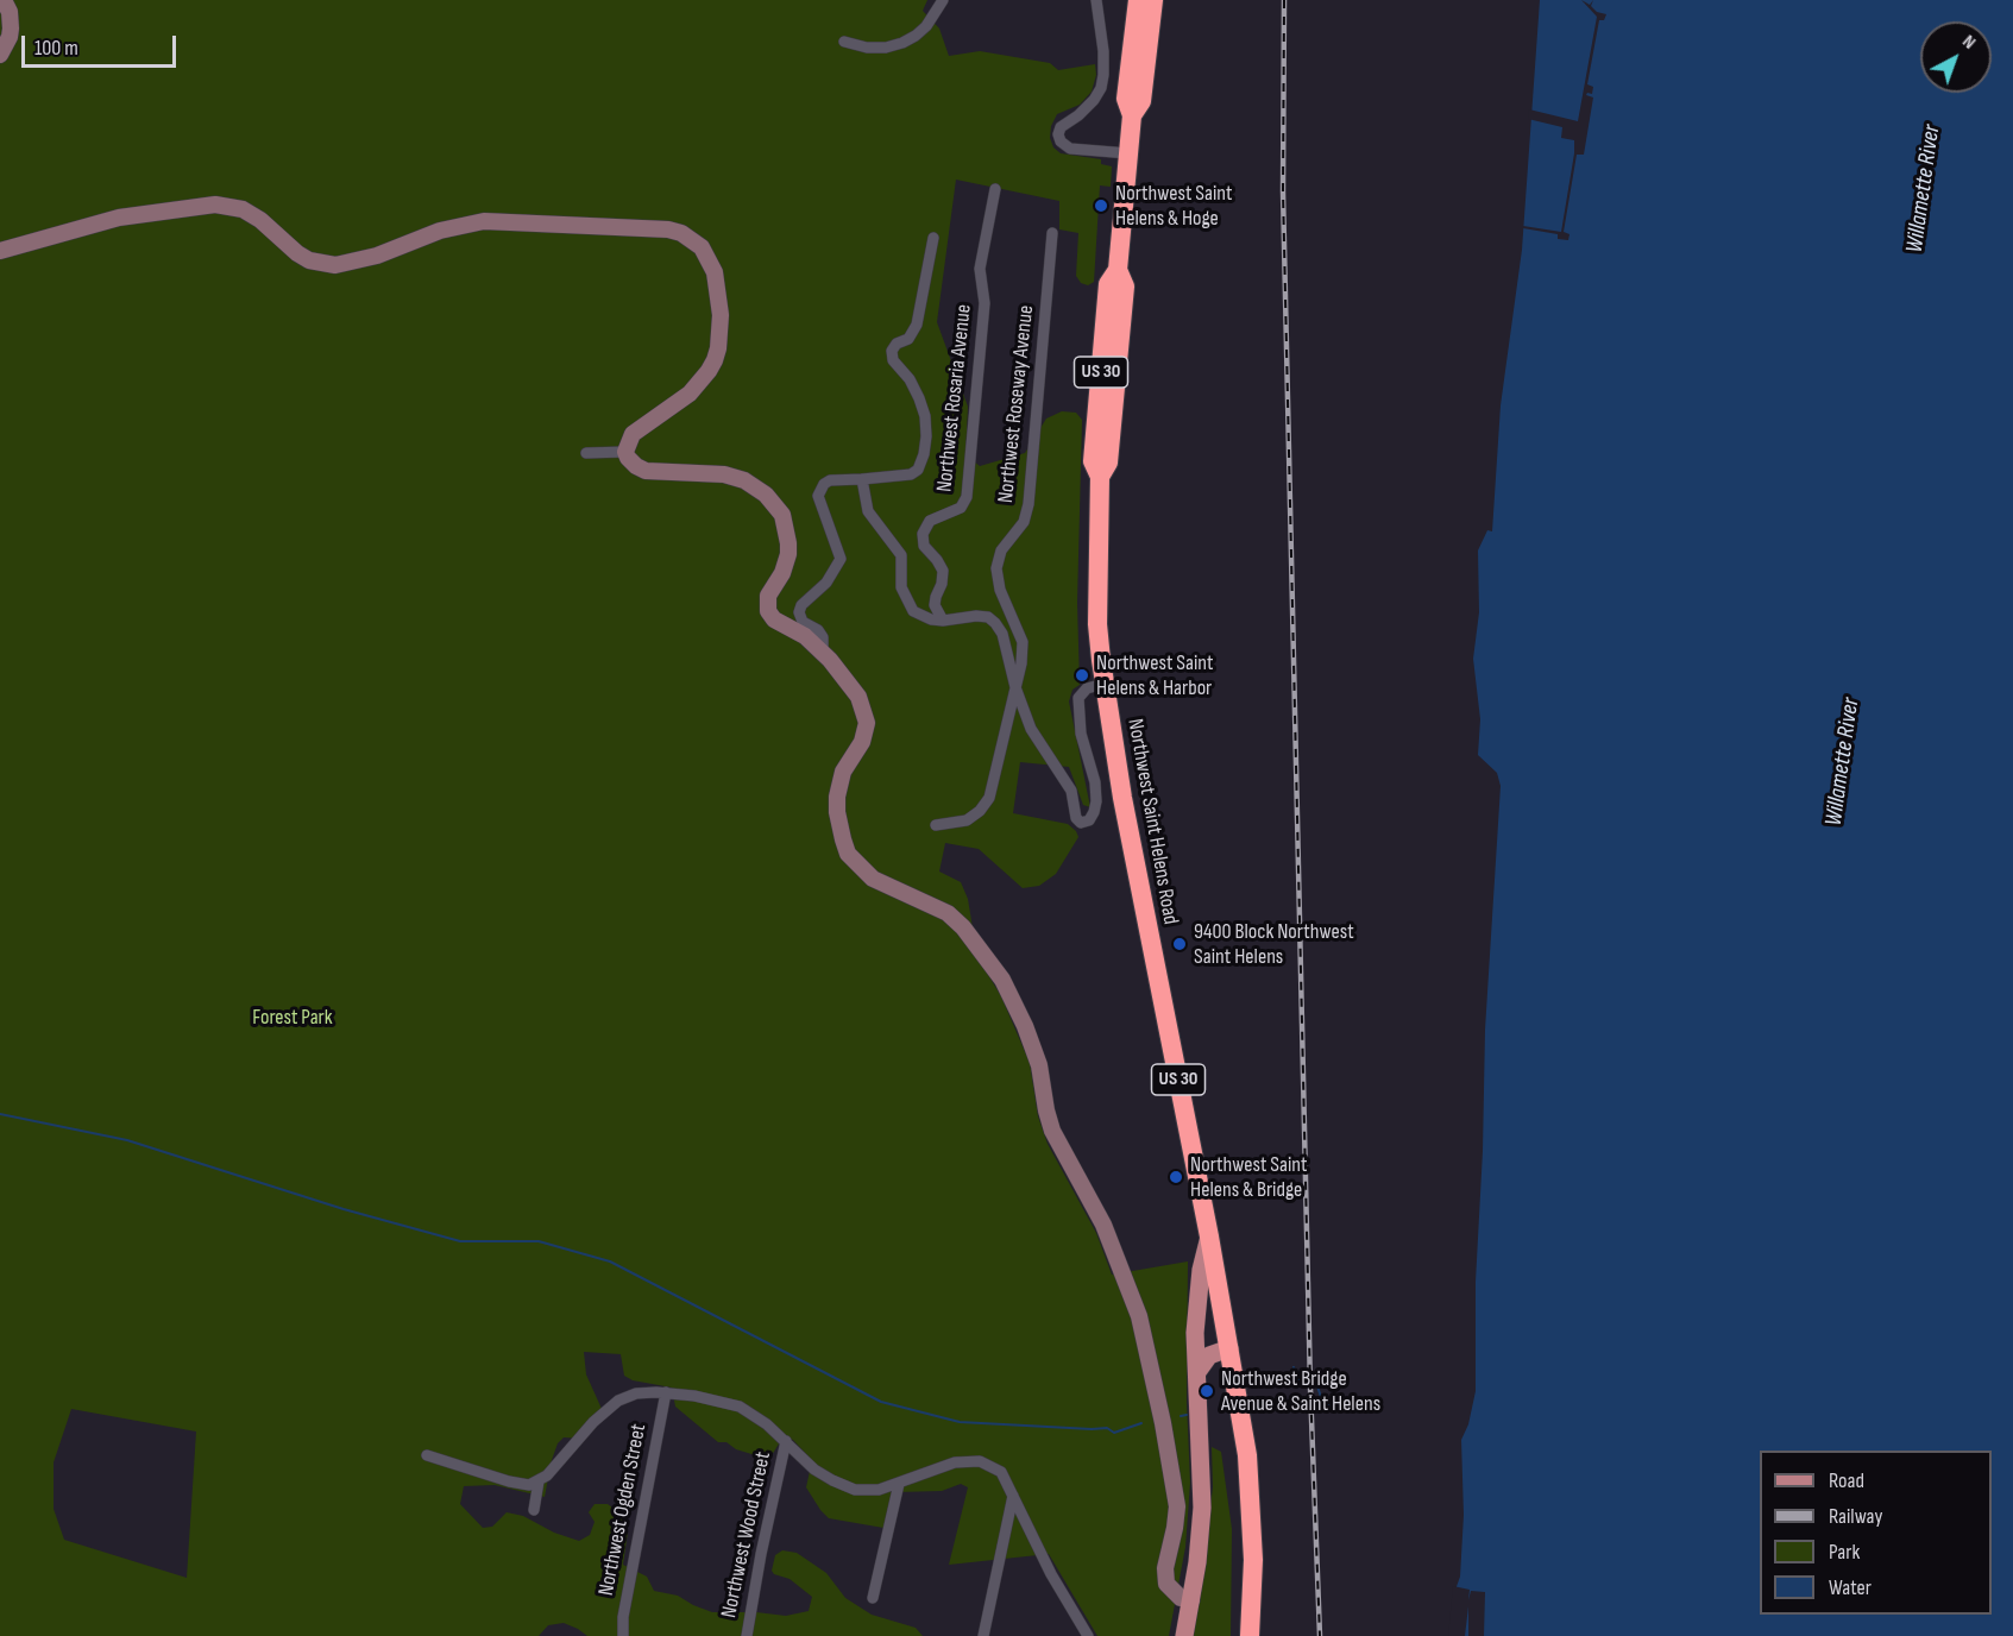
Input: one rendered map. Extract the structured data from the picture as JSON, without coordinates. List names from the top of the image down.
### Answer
{
  "streets": {
    "highway": ["US 30", "Northwest Saint Helens Road"],
    "street": [
      "Northwest Rosaria Avenue",
      "Northwest Roseway Avenue",
      "Northwest Ogden Street",
      "Northwest Wood Street"
    ]
  },
  "water": ["Willamette River"],
  "parks": ["Forest Park"],
  "places": [
    "Northwest Saint Helens & Hoge",
    "Northwest Saint Helens & Harbor",
    "9400 Block Northwest Saint Helens",
    "Northwest Saint Helens & Bridge",
    "Northwest Bridge Avenue & Saint Helens"
  ],
  "legend": [
    "Road",
    "Railway",
    "Park",
    "Water"
  ],
  "scale_bar": "100 m",
  "north": "top right"
}
